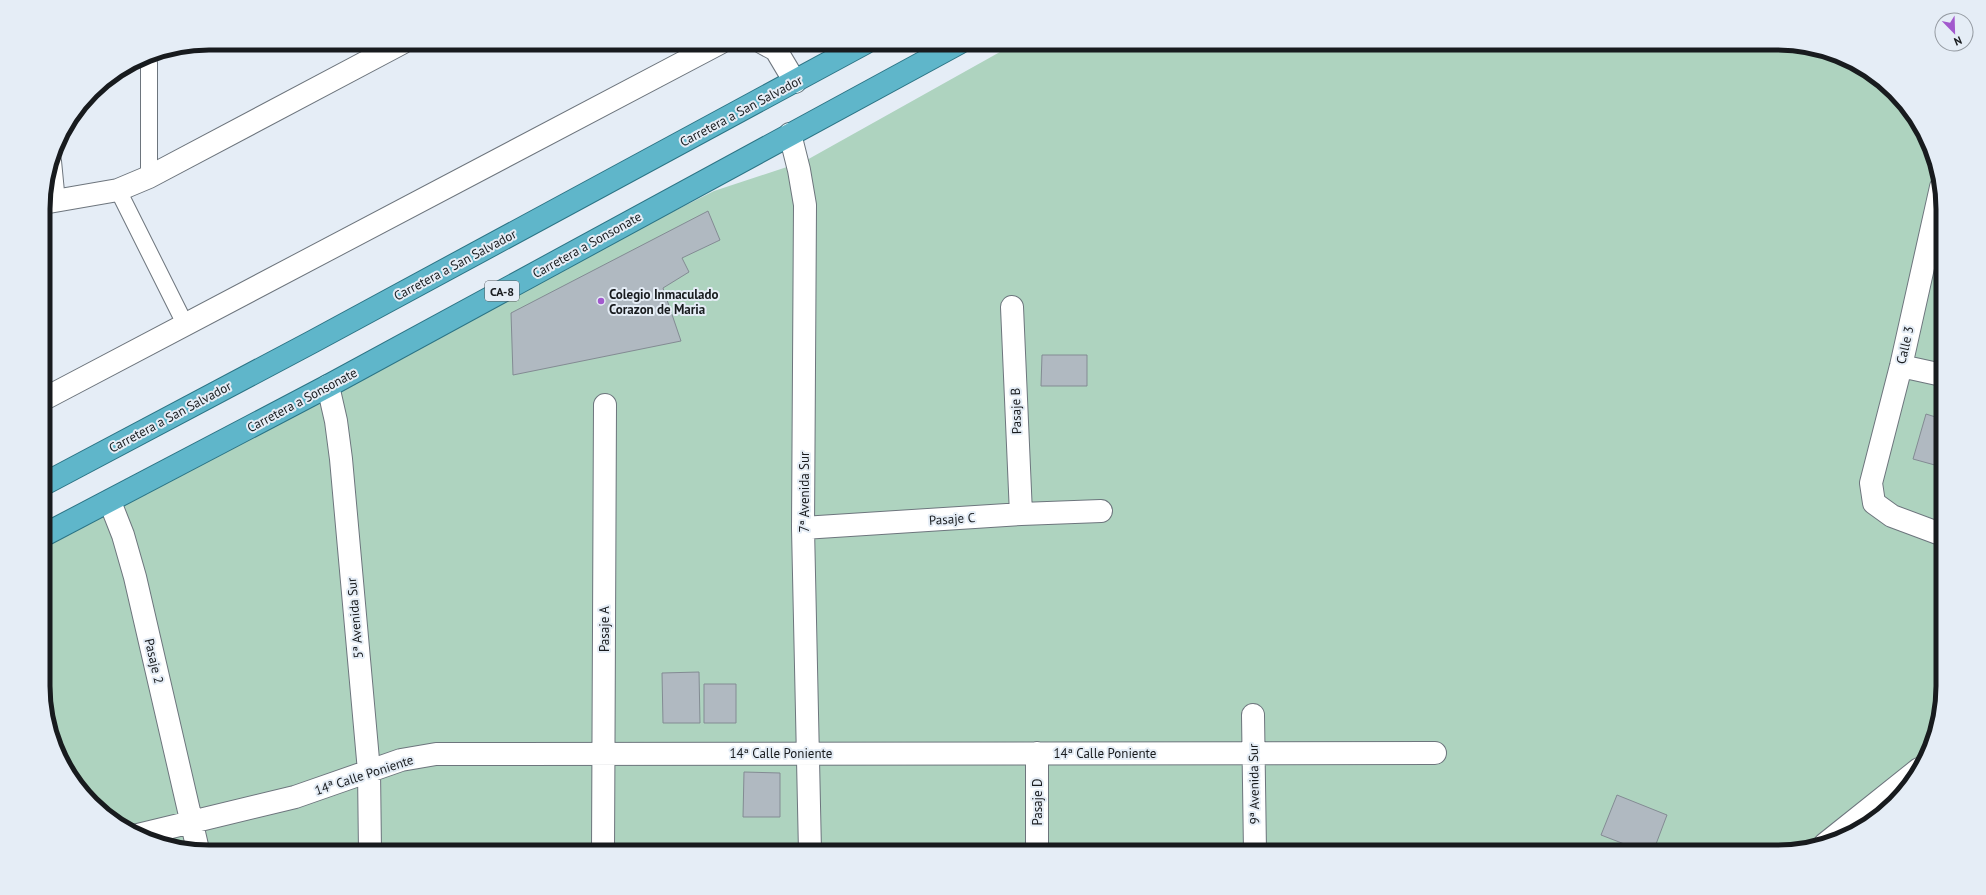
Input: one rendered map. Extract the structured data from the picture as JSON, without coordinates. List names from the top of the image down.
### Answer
{
  "streets": {
    "highway": ["Carretera a San Salvador", "Carretera a Sonsonate", "CA-8"],
    "street": [
      "Calle 3",
      "Pasaje B",
      "7ª Avenida Sur",
      "Pasaje C",
      "5ª Avenida Sur",
      "Pasaje A",
      "Pasaje 2",
      "14ª Calle Poniente",
      "9ª Avenida Sur",
      "Pasaje D"
    ]
  },
  "crossings": [
    ["Carretera a Sonsonate", "7ª Avenida Sur"],
    ["Carretera a Sonsonate", "5ª Avenida Sur"],
    ["Carretera a Sonsonate", "Pasaje 2"],
    ["Pasaje B", "Pasaje C"],
    ["7ª Avenida Sur", "Pasaje C"],
    ["7ª Avenida Sur", "14ª Calle Poniente"],
    ["5ª Avenida Sur", "14ª Calle Poniente"],
    ["Pasaje A", "14ª Calle Poniente"],
    ["Pasaje 2", "14ª Calle Poniente"],
    ["14ª Calle Poniente", "9ª Avenida Sur"],
    ["14ª Calle Poniente", "Pasaje D"]
  ],
  "places": ["Colegio Inmaculado Corazon de Maria"],
  "north": "bottom right"
}
